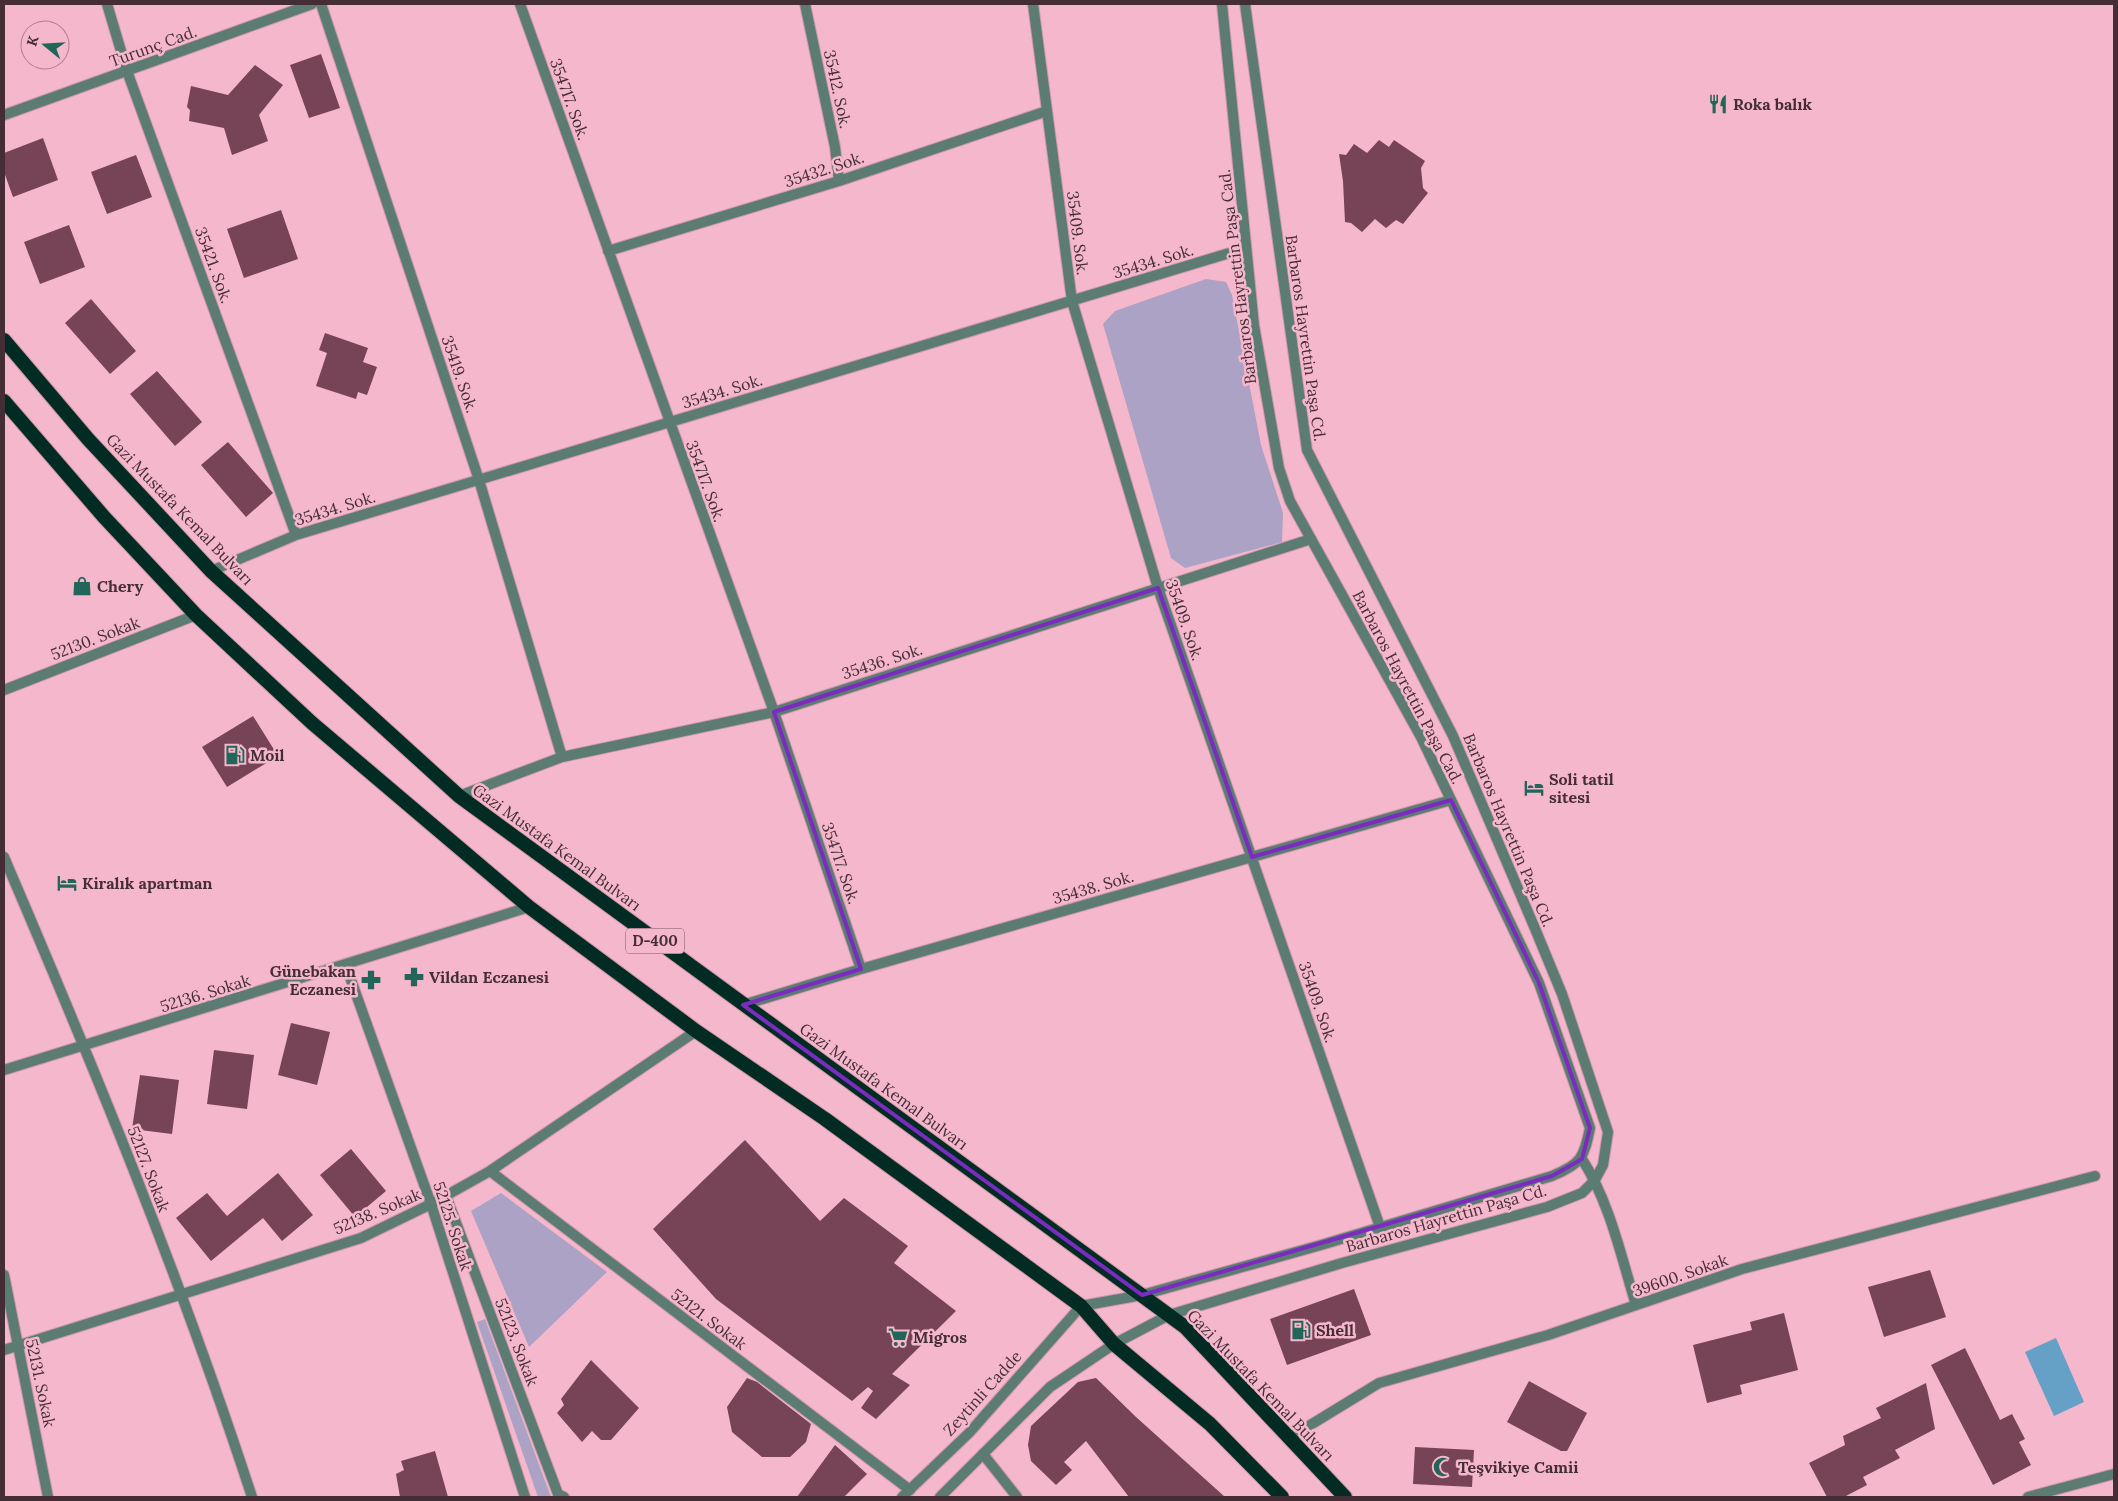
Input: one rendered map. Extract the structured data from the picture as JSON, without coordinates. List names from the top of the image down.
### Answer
{
  "streets": {
    "highway": ["Gazi Mustafa Kemal Bulvarı", "D-400"],
    "street": [
      "Turunç Cad.",
      "35412. Sok.",
      "354717. Sok.",
      "35432. Sok.",
      "35409. Sok.",
      "35434. Sok.",
      "35421. Sok.",
      "Barbaros Hayrettin Paşa Cad.",
      "Barbaros Hayrettin Paşa Cd.",
      "35419. Sok.",
      "52130. Sokak",
      "35436. Sok.",
      "35438. Sok.",
      "52136. Sokak",
      "52127. Sokak",
      "52138. Sokak",
      "52125. Sokak",
      "39600. Sokak",
      "52121. Sokak",
      "52123. Sokak",
      "52131. Sokak",
      "Zeytinli Cadde"
    ]
  },
  "crossings": [
    ["Turunç Cad.", "35421. Sok."],
    ["35412. Sok.", "35432. Sok."],
    ["354717. Sok.", "35432. Sok."],
    ["354717. Sok.", "35434. Sok."],
    ["354717. Sok.", "35436. Sok."],
    ["354717. Sok.", "35438. Sok."],
    ["35432. Sok.", "35409. Sok."],
    ["35409. Sok.", "35434. Sok."],
    ["35409. Sok.", "35436. Sok."],
    ["35409. Sok.", "35438. Sok."],
    ["35434. Sok.", "35421. Sok."],
    ["35434. Sok.", "Barbaros Hayrettin Paşa Cad."],
    ["35434. Sok.", "35419. Sok."],
    ["35434. Sok.", "Gazi Mustafa Kemal Bulvarı"],
    ["Barbaros Hayrettin Paşa Cad.", "35436. Sok."],
    ["Barbaros Hayrettin Paşa Cad.", "35438. Sok."],
    ["Barbaros Hayrettin Paşa Cd.", "Gazi Mustafa Kemal Bulvarı"],
    ["Barbaros Hayrettin Paşa Cd.", "D-400"],
    ["35419. Sok.", "35436. Sok."],
    ["Gazi Mustafa Kemal Bulvarı", "35436. Sok."],
    ["Gazi Mustafa Kemal Bulvarı", "35438. Sok."],
    ["Gazi Mustafa Kemal Bulvarı", "39600. Sokak"],
    ["52130. Sokak", "D-400"],
    ["D-400", "52136. Sokak"],
    ["D-400", "52138. Sokak"],
    ["D-400", "Zeytinli Cadde"],
    ["52136. Sokak", "52127. Sokak"],
    ["52136. Sokak", "52125. Sokak"],
    ["52127. Sokak", "52138. Sokak"],
    ["52138. Sokak", "52125. Sokak"],
    ["52138. Sokak", "52121. Sokak"],
    ["52138. Sokak", "52123. Sokak"],
    ["52138. Sokak", "52131. Sokak"],
    ["52121. Sokak", "Zeytinli Cadde"]
  ],
  "places": {
    "restaurant": ["Roka balık"],
    "shop": ["Chery"],
    "fuel station": ["Moil", "Shell"],
    "hotel": ["Soli tatil sitesi", "Kiralık apartman"],
    "pharmacy": ["Vildan Eczanesi", "Günebakan Eczanesi"],
    "supermarket": ["Migros"],
    "mosque": ["Teşvikiye Camii"]
  },
  "north": "left"
}
